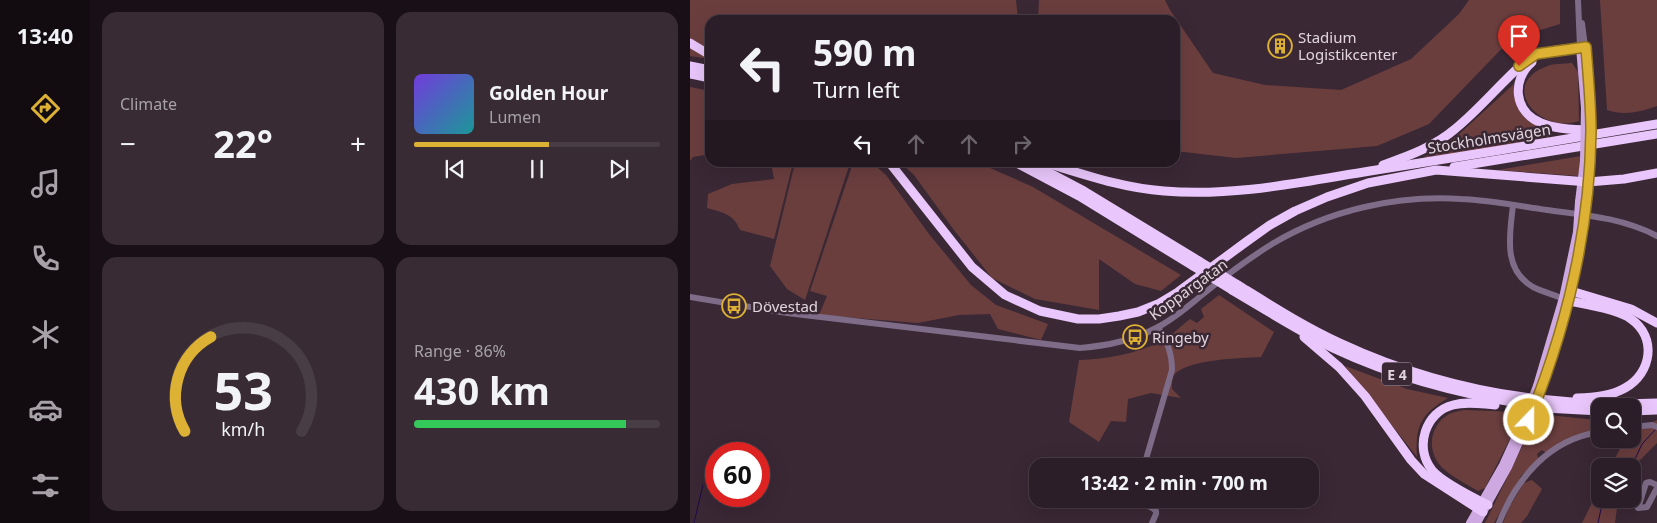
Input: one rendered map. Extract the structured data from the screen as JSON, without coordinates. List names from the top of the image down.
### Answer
{
  "streets": {
    "highway": ["Stockholmsvägen", "E 4"],
    "street": ["Koppargatan"]
  },
  "places": {
    "building": ["Stadium Logistikcenter"],
    "bus stop": ["Dövestad", "Ringeby"]
  },
  "page": {
    "tabs": "13:40",
    "tile": [
      "Climate",
      ["Range · 86%", "430 km"]
    ],
    "turn": ["590 m", "Turn left"],
    "song": ["Golden Hour", "Lumen"],
    "heat": ["−", "22°", "+"],
    "limit": "60",
    "trip": "13:42 · 2 min · 700 m",
    "gauge": ["53", "km/h"]
  }
}
